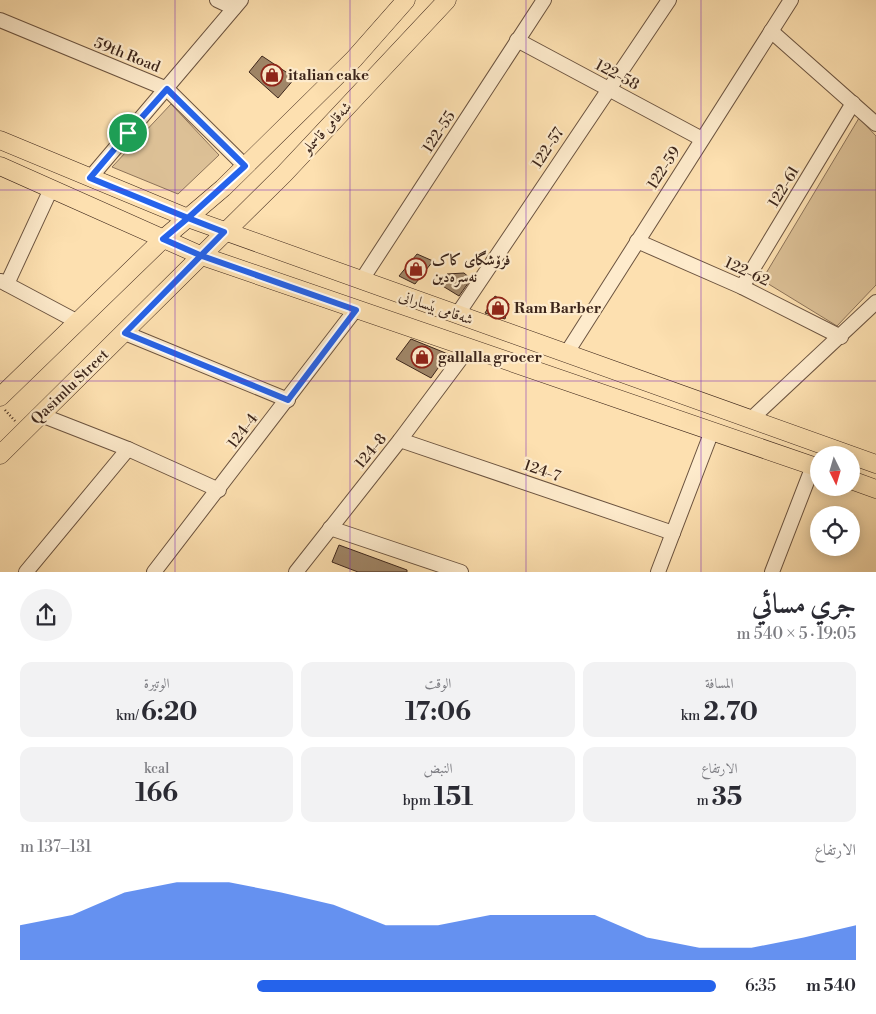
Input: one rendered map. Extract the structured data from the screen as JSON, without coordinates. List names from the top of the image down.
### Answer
{
  "streets": {
    "main road": ["شەقامی قاسملو", "شەقامی بێسارانی", "Qasimlu Street"],
    "street": [
      "59th Road",
      "122-58",
      "122-55",
      "122-57",
      "122-59",
      "122-61",
      "122-62",
      "124-4",
      "124-8",
      "124-7"
    ]
  },
  "crossings": [
    ["59th Road", "شەقامی قاسملو"],
    ["122-58", "122-55"],
    ["122-58", "122-57"],
    ["122-58", "122-59"],
    ["شەقامی قاسملو", "شەقامی بێسارانی"],
    ["شەقامی قاسملو", "Qasimlu Street"],
    ["122-55", "شەقامی بێسارانی"],
    ["122-57", "شەقامی بێسارانی"],
    ["122-59", "122-62"],
    ["122-59", "شەقامی بێسارانی"],
    ["122-61", "122-62"],
    ["شەقامی بێسارانی", "Qasimlu Street"],
    ["شەقامی بێسارانی", "124-4"],
    ["شەقامی بێسارانی", "124-8"],
    ["124-8", "124-7"]
  ],
  "places": {
    "shop": [
      "italian cake",
      "فرۆشگای کاک نەسرەدین",
      "Ram Barber",
      "gallalla grocer"
    ]
  },
  "north": "bottom",
  "page": {
    "heading": ["جري مسائي", "19:05 · 5 × 540 m"],
    "stats": [
      ["المسافة", "2.70 km"],
      ["الوقت", "17:06"],
      ["الوتيرة", "6:20 /km"],
      ["الارتفاع", "35 m"],
      ["النبض", "151 bpm"],
      ["kcal", "166"]
    ],
    "chart": ["الارتفاع", "131–137 m"],
    "list": [
      {
        "name": "540 m",
        "note": "6:35"
      }
    ]
  }
}
